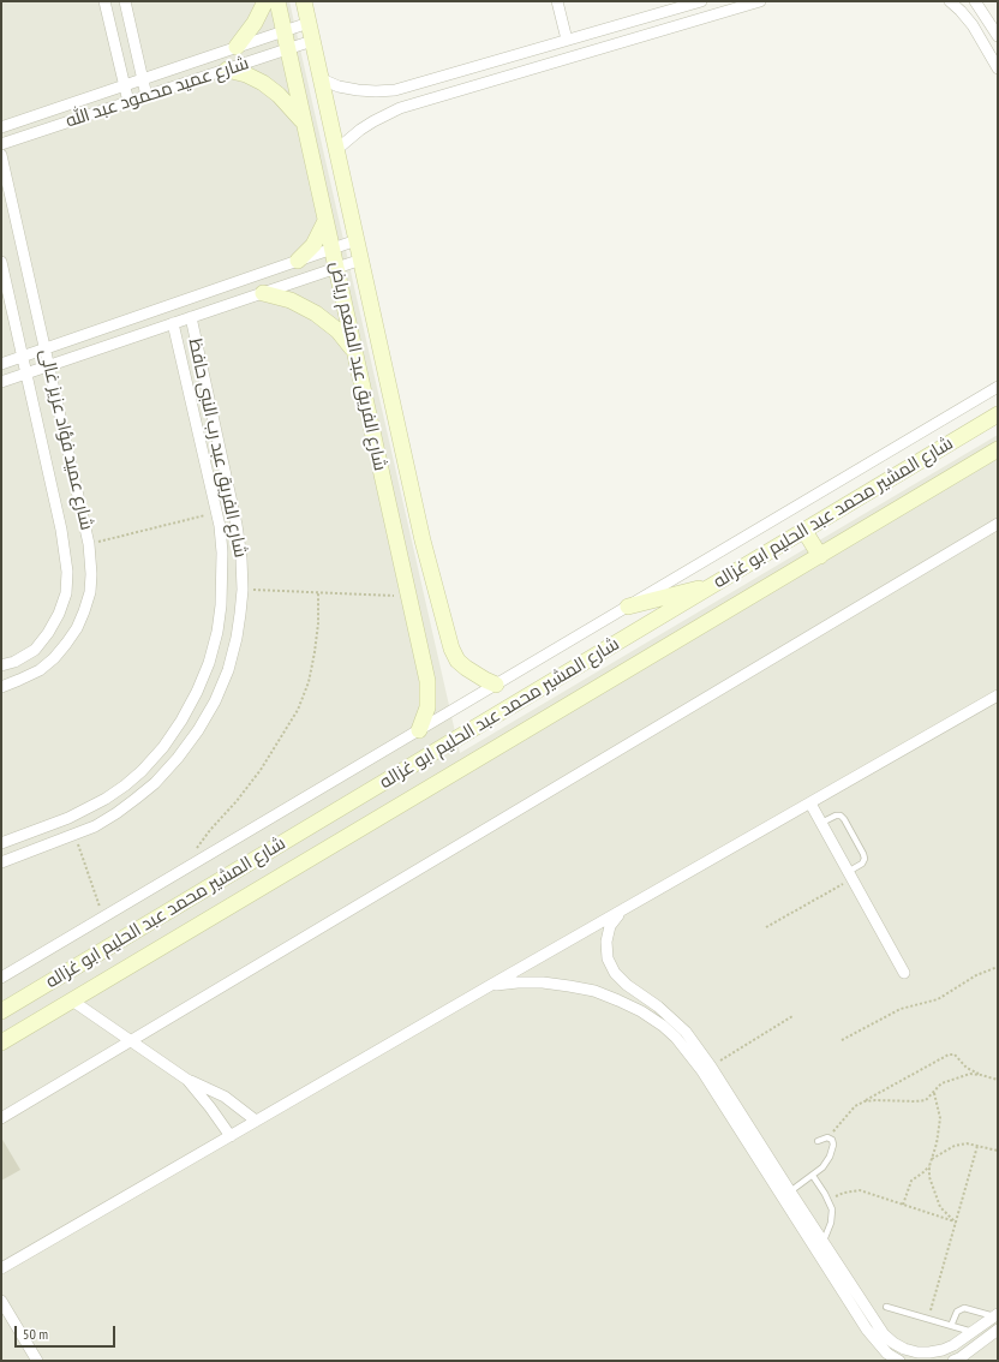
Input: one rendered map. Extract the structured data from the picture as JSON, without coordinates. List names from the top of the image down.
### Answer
{
  "streets": {
    "street": [
      "شارع عميد محمود عبد الله",
      "شارع الفريق عبد المنعم رياض",
      "شارع عميد فؤاد عزيز غالى",
      "شارع الفريق عبد رب النبى حافظ",
      "شارع المشير محمد عبد الحليم ابو غزاله"
    ]
  },
  "crossings": [
    ["شارع عميد محمود عبد الله", "شارع الفريق عبد المنعم رياض"],
    ["شارع الفريق عبد المنعم رياض", "شارع الفريق عبد رب النبى حافظ"],
    ["شارع عميد فؤاد عزيز غالى", "شارع الفريق عبد رب النبى حافظ"]
  ],
  "scale_bar": "50 m"
}
